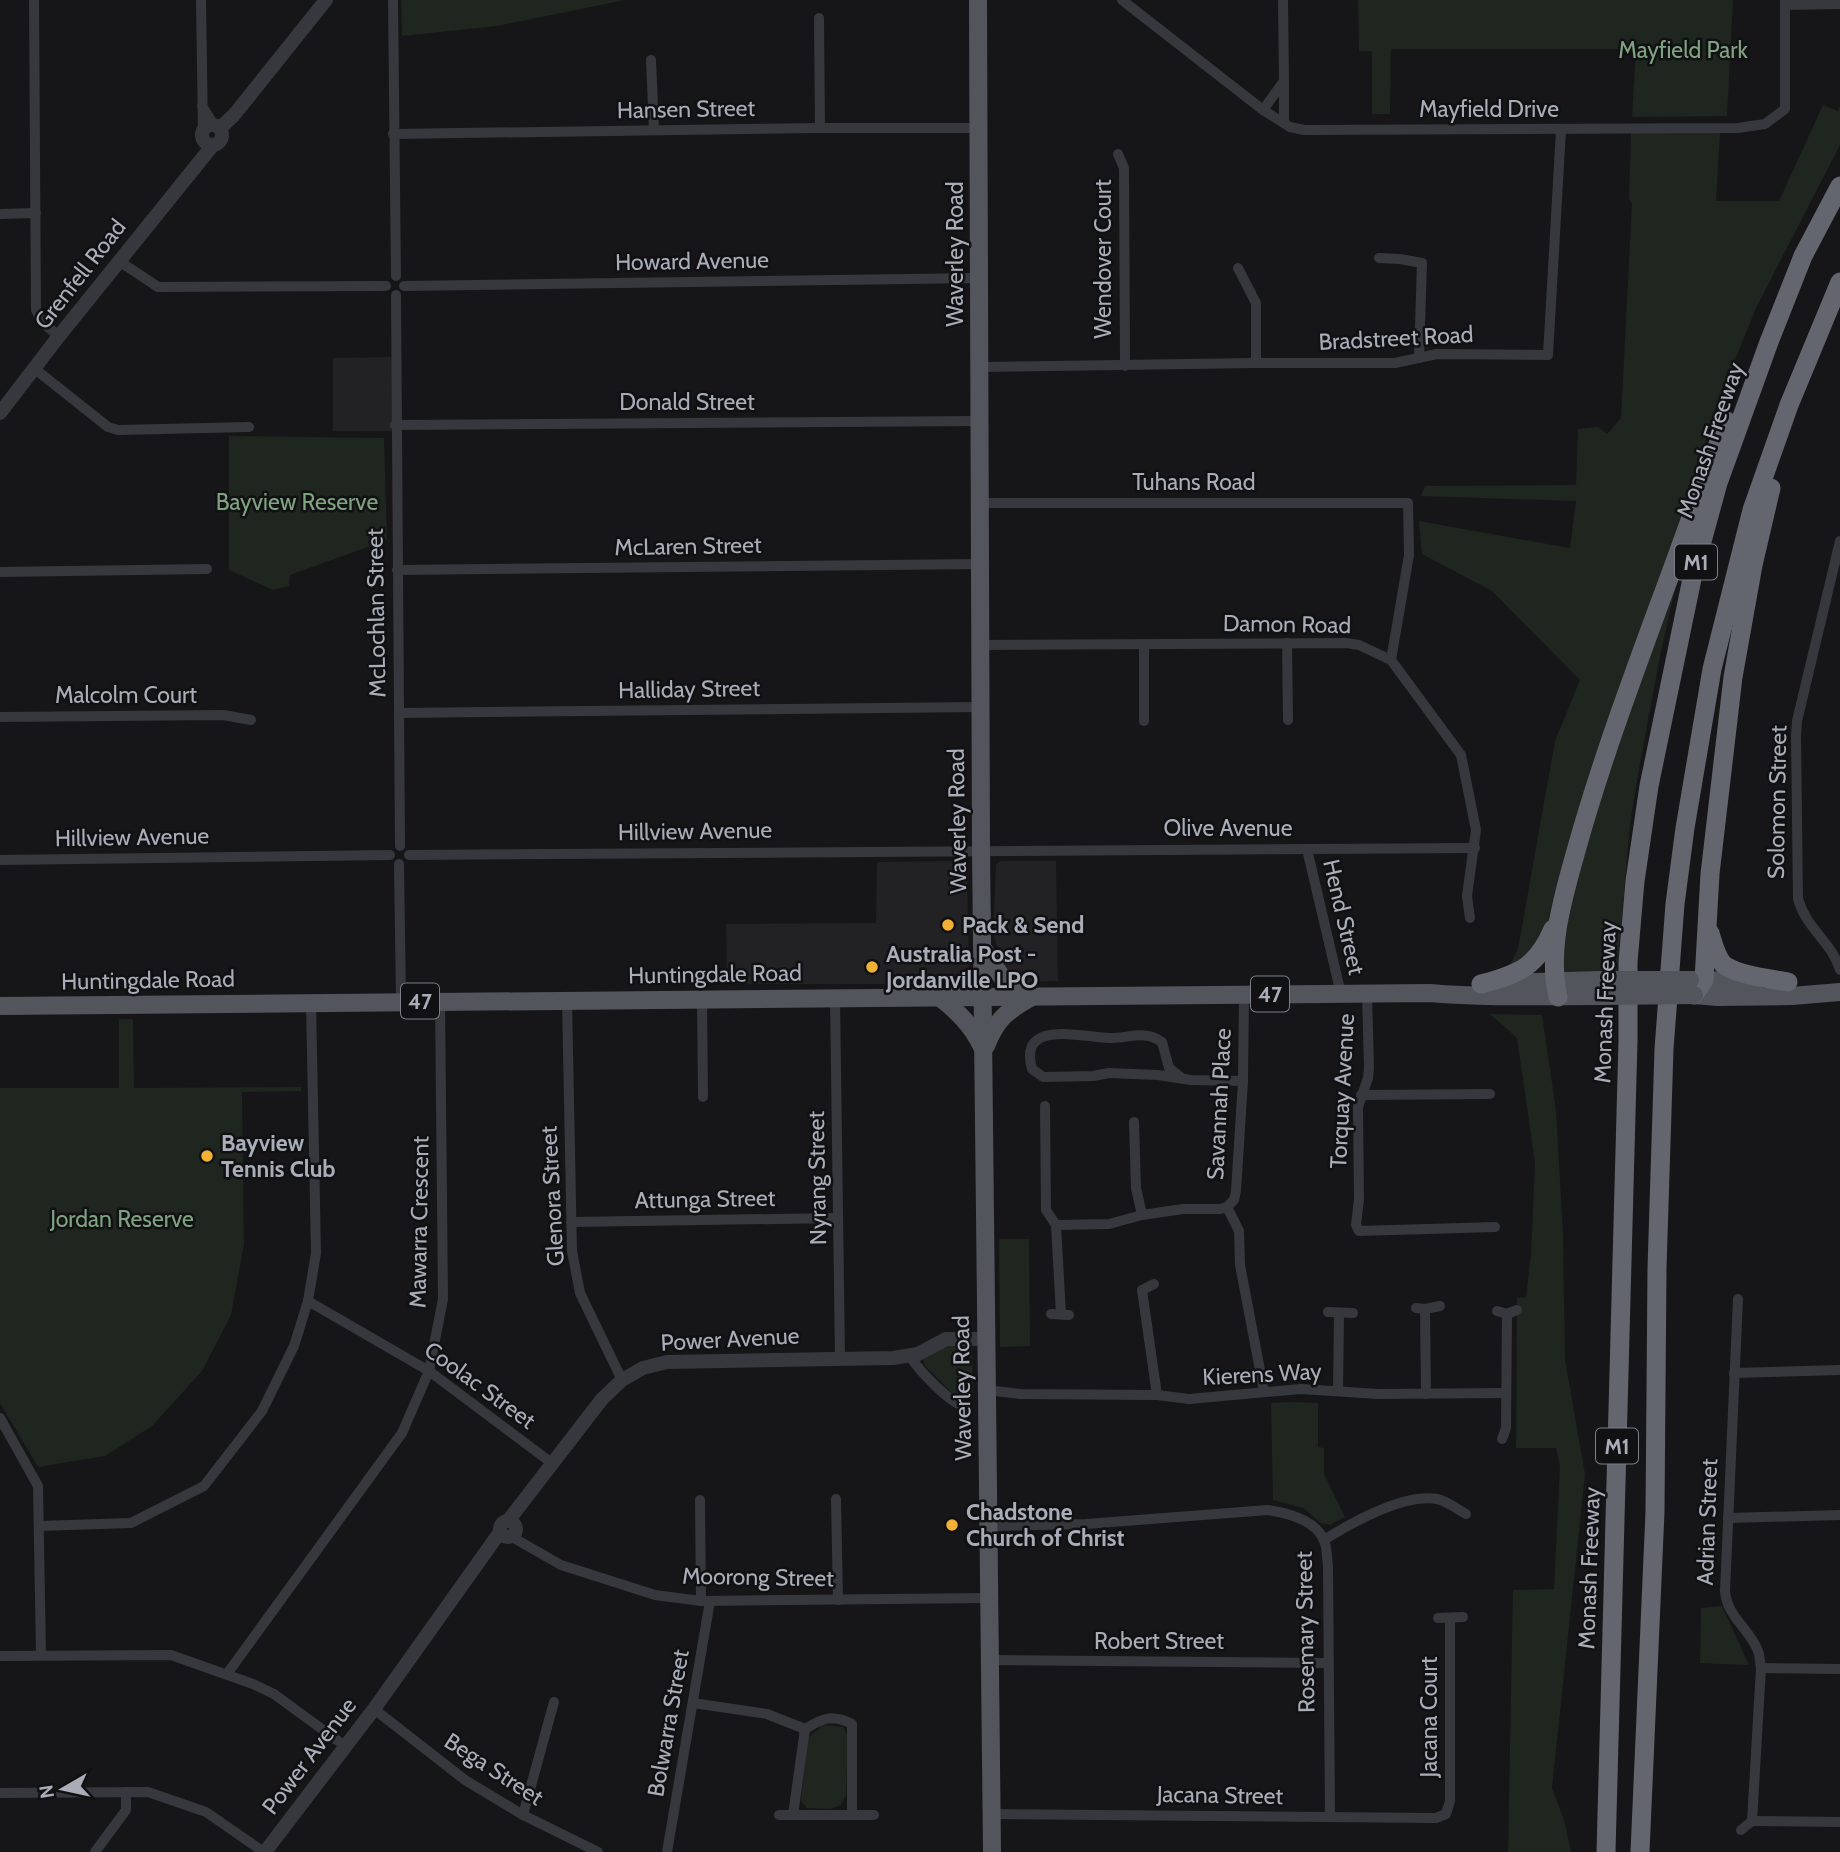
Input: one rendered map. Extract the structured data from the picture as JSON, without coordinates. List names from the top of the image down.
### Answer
{
  "streets": {
    "highway": ["Monash Freeway", "M1"],
    "main road": ["Waverley Road", "Huntingdale Road", "47"],
    "street": [
      "Hansen Street",
      "Mayfield Drive",
      "Wendover Court",
      "Howard Avenue",
      "Grenfell Road",
      "Bradstreet Road",
      "Donald Street",
      "Tuhans Road",
      "McLaren Street",
      "McLochlan Street",
      "Damon Road",
      "Halliday Street",
      "Malcolm Court",
      "Solomon Street",
      "Olive Avenue",
      "Hillview Avenue",
      "Hend Street",
      "Torquay Avenue",
      "Savannah Place",
      "Nyrang Street",
      "Glenora Street",
      "Attunga Street",
      "Mawarra Crescent",
      "Power Avenue",
      "Kierens Way",
      "Coolac Street",
      "Adrian Street",
      "Moorong Street",
      "Rosemary Street",
      "Robert Street",
      "Jacana Court",
      "Bolwarra Street",
      "Bega Street",
      "Jacana Street"
    ]
  },
  "crossings": [
    ["Hansen Street", "Waverley Road"],
    ["Mayfield Drive", "Bradstreet Road"],
    ["Waverley Road", "Howard Avenue"],
    ["Waverley Road", "Bradstreet Road"],
    ["Waverley Road", "Donald Street"],
    ["Waverley Road", "Tuhans Road"],
    ["Waverley Road", "McLaren Street"],
    ["Waverley Road", "Damon Road"],
    ["Waverley Road", "Halliday Street"],
    ["Waverley Road", "Olive Avenue"],
    ["Waverley Road", "Hillview Avenue"],
    ["Waverley Road", "Huntingdale Road"],
    ["Waverley Road", "Power Avenue"],
    ["Waverley Road", "Kierens Way"],
    ["Waverley Road", "Moorong Street"],
    ["Waverley Road", "Rosemary Street"],
    ["Waverley Road", "Robert Street"],
    ["Waverley Road", "Jacana Street"],
    ["Wendover Court", "Bradstreet Road"],
    ["Howard Avenue", "McLochlan Street"],
    ["Donald Street", "McLochlan Street"],
    ["Tuhans Road", "Damon Road"],
    ["McLaren Street", "McLochlan Street"],
    ["McLochlan Street", "Halliday Street"],
    ["McLochlan Street", "Hillview Avenue"],
    ["Damon Road", "Olive Avenue"],
    ["Olive Avenue", "Hillview Avenue"],
    ["Olive Avenue", "Hend Street"],
    ["Hend Street", "Huntingdale Road"],
    ["Huntingdale Road", "Torquay Avenue"],
    ["Huntingdale Road", "Savannah Place"],
    ["Huntingdale Road", "Nyrang Street"],
    ["Huntingdale Road", "Glenora Street"],
    ["Huntingdale Road", "Mawarra Crescent"],
    ["Nyrang Street", "Attunga Street"],
    ["Nyrang Street", "Power Avenue"],
    ["Glenora Street", "Attunga Street"],
    ["Glenora Street", "Power Avenue"],
    ["Mawarra Crescent", "Coolac Street"],
    ["Power Avenue", "Coolac Street"],
    ["Power Avenue", "Moorong Street"],
    ["Power Avenue", "Bega Street"],
    ["Moorong Street", "Bolwarra Street"],
    ["Rosemary Street", "Robert Street"],
    ["Rosemary Street", "Jacana Street"],
    ["Jacana Court", "Jacana Street"]
  ],
  "parks": ["Mayfield Park", "Bayview Reserve", "Jordan Reserve"],
  "places": [
    "Pack & Send",
    "Australia Post - Jordanville LPO",
    "Bayview Tennis Club",
    "Chadstone Church of Christ"
  ],
  "north": "left"
}
